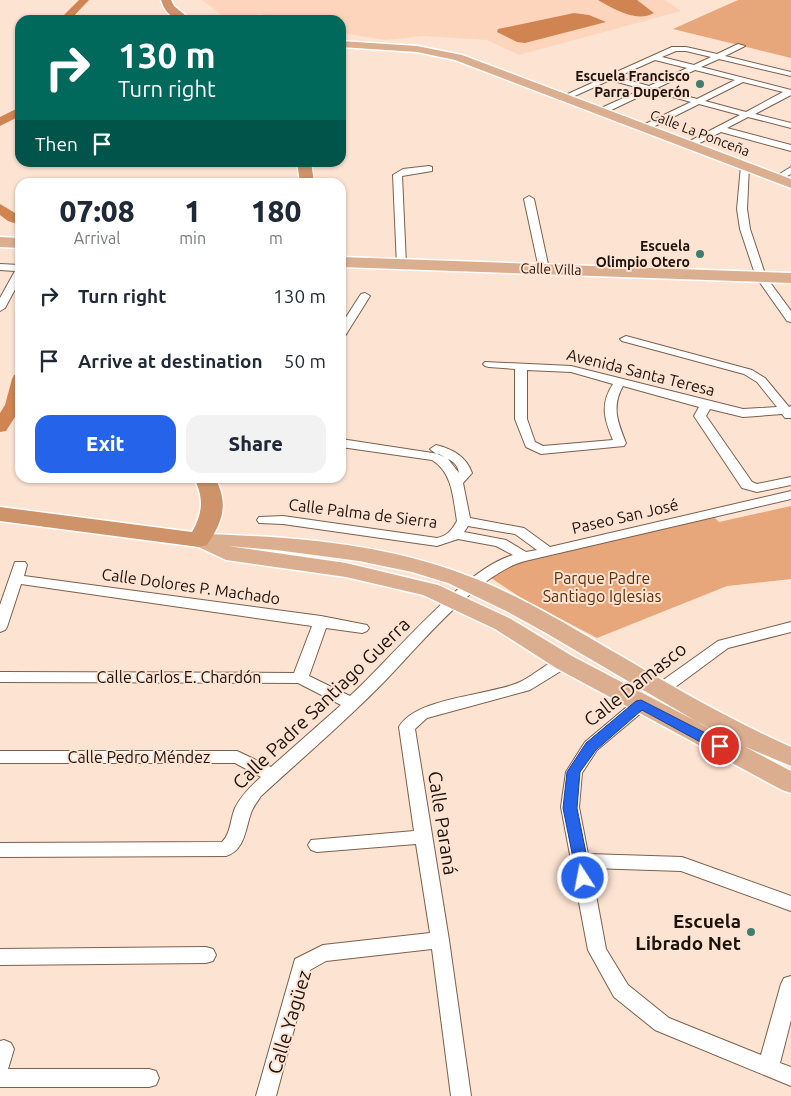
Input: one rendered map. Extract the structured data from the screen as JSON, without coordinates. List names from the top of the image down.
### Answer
{
  "streets": {
    "main road": ["Calle La Ponceña", "Calle Villa"],
    "street": [
      "Avenida Santa Teresa",
      "Calle Palma de Sierra",
      "Paseo San José",
      "Calle Dolores P. Machado",
      "Calle Carlos E. Chardón",
      "Calle Damasco",
      "Calle Padre Santiago Guerra",
      "Calle Pedro Méndez",
      "Calle Paraná",
      "Calle Yagüez"
    ]
  },
  "crossings": [
    ["Calle Palma de Sierra", "Paseo San José"],
    ["Paseo San José", "Calle Padre Santiago Guerra"],
    ["Calle Carlos E. Chardón", "Calle Padre Santiago Guerra"],
    ["Calle Padre Santiago Guerra", "Calle Pedro Méndez"],
    ["Calle Paraná", "Calle Yagüez"]
  ],
  "parks": ["Parque Padre Santiago Iglesias"],
  "places": ["Escuela Francisco Parra Duperón", "Escuela Olimpio Otero", "Escuela Librado Net"],
  "page": {
    "turn": ["130 m", "Turn right"],
    "then": "Then",
    "eta": [
      "07:08",
      "Arrival",
      "1",
      "min",
      "180",
      "m"
    ],
    "list": [
      {
        "name": "Turn right",
        "value": "130 m"
      },
      {
        "name": "Arrive at destination",
        "value": "50 m"
      }
    ],
    "buttons": ["Exit", "Share"]
  }
}
